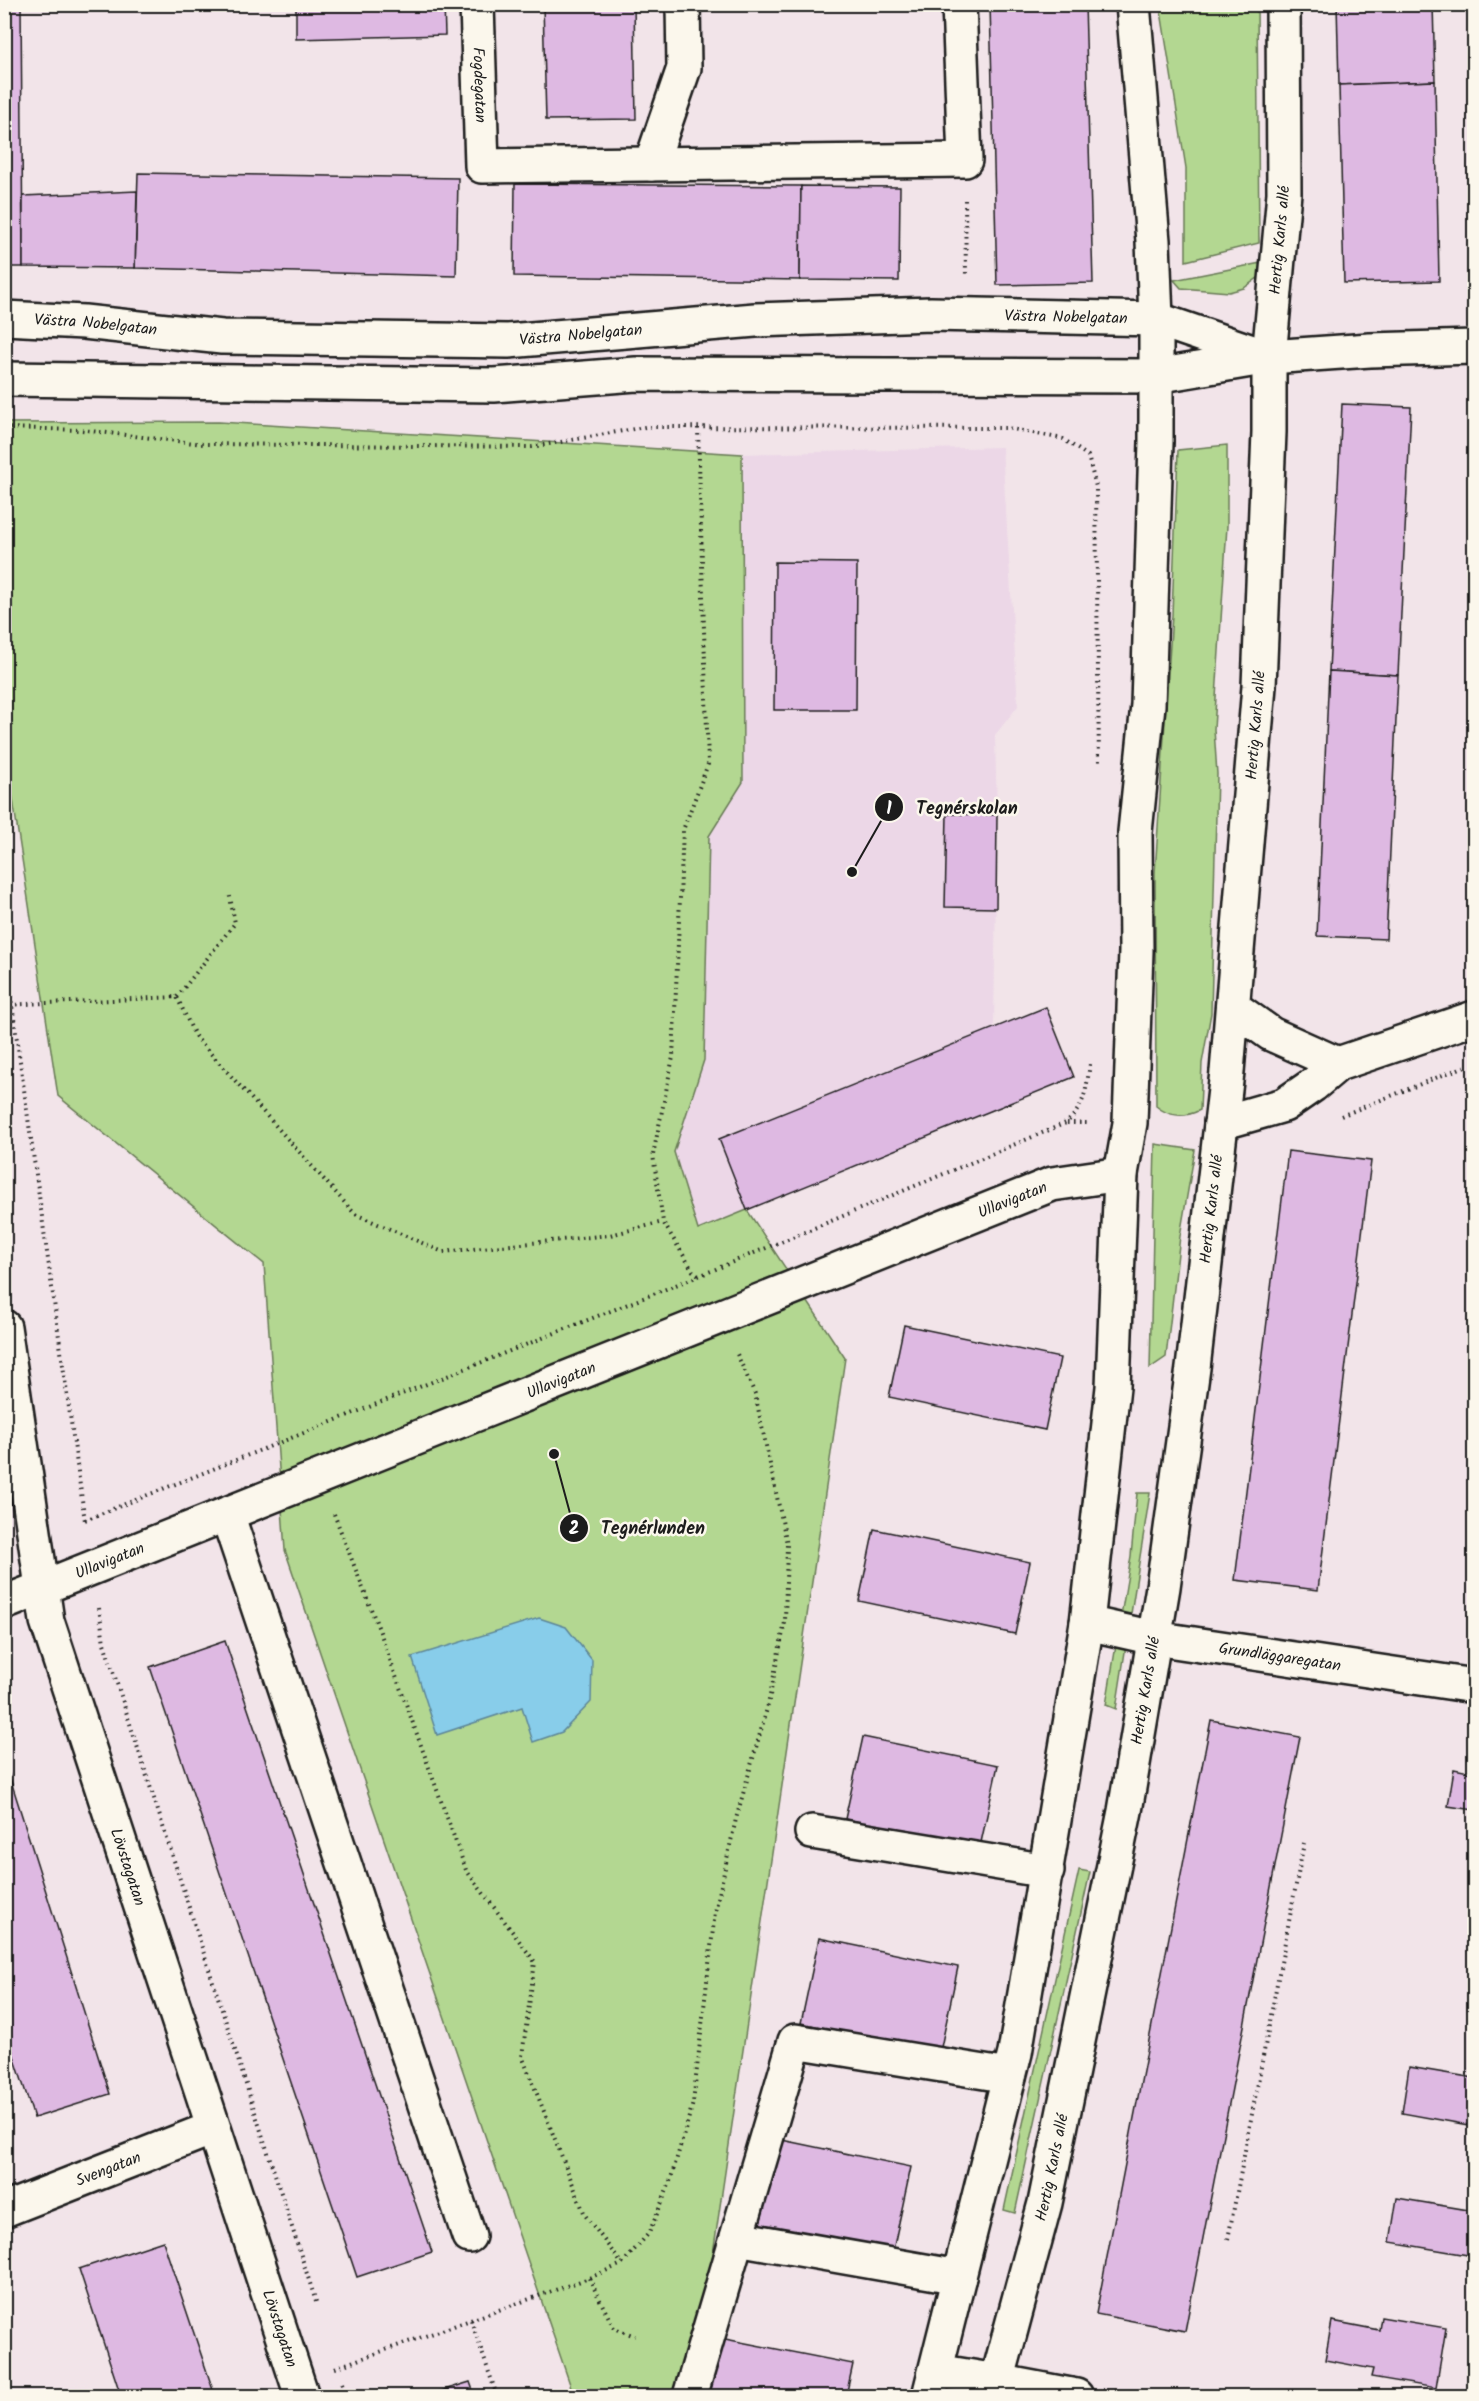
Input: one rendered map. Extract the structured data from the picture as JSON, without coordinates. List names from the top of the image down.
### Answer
{
  "streets": {
    "main road": [
      "Fogdegatan",
      "Hertig Karls allé",
      "Västra Nobelgatan",
      "Ullavigatan",
      "Grundläggaregatan",
      "Lövstagatan",
      "Svengatan"
    ]
  },
  "crossings": [
    ["Hertig Karls allé", "Västra Nobelgatan"],
    ["Hertig Karls allé", "Grundläggaregatan"],
    ["Ullavigatan", "Lövstagatan"],
    ["Lövstagatan", "Svengatan"]
  ],
  "places": ["Tegnérskolan", "Tegnérlunden"]
}
